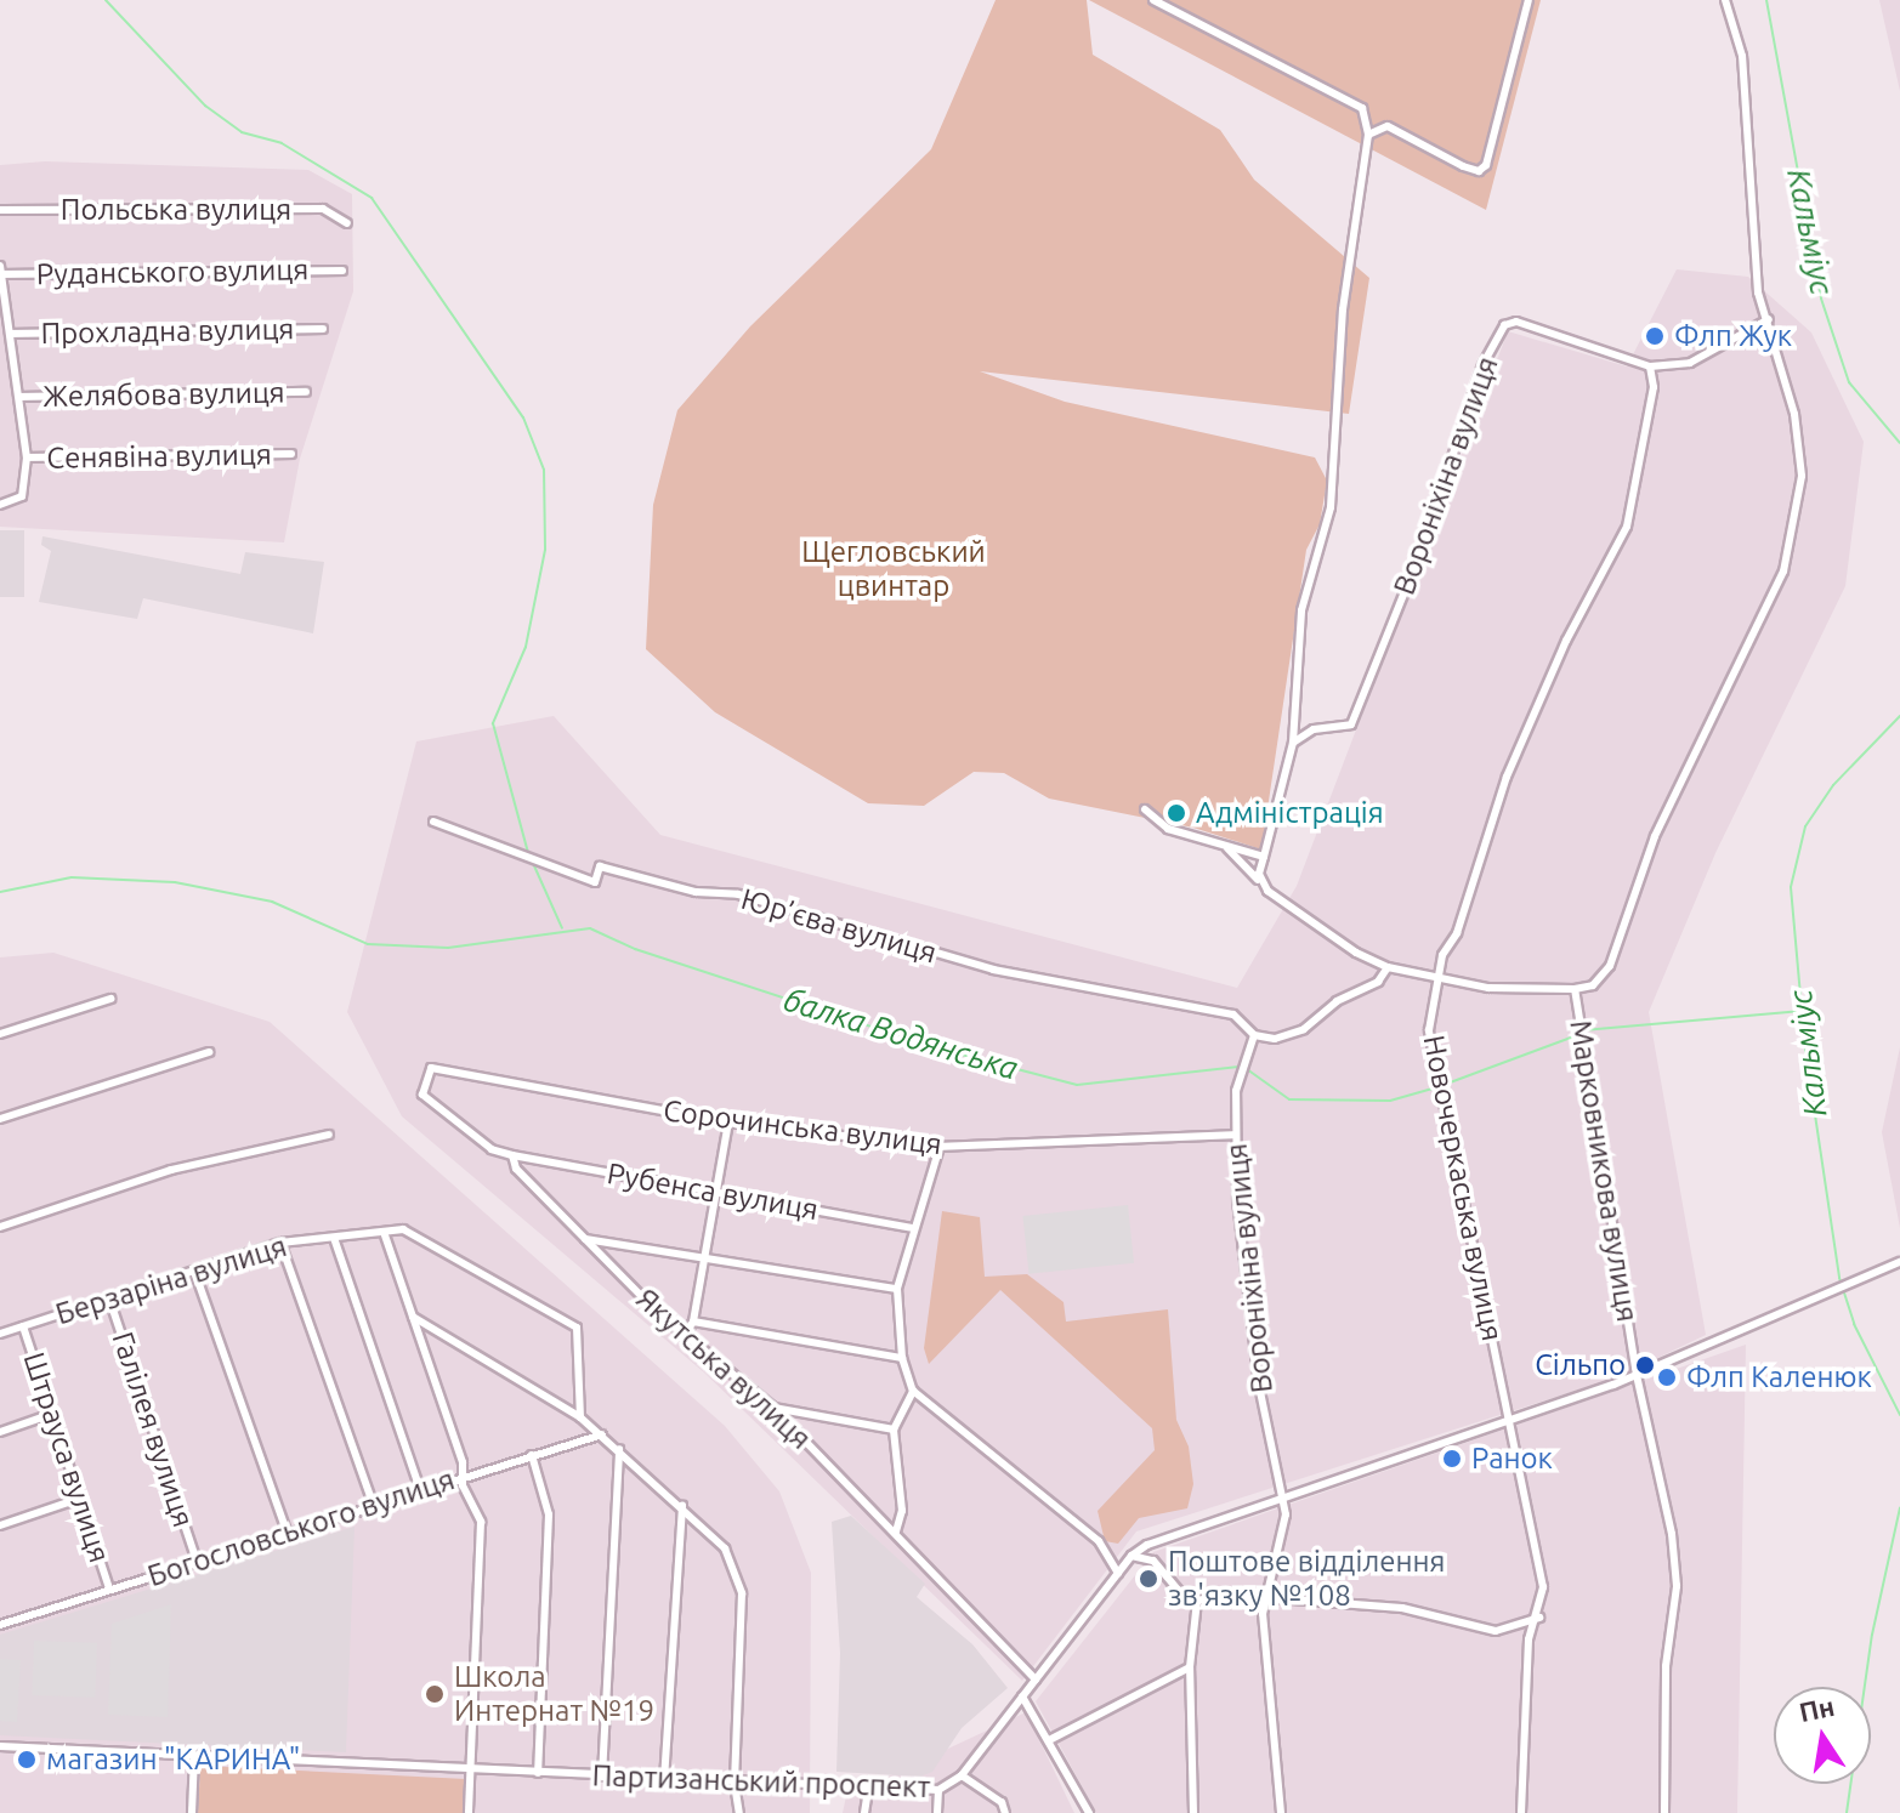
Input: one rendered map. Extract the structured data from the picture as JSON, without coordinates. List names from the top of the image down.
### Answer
{
  "streets": {
    "street": [
      "Польська вулиця",
      "Руданського вулиця",
      "Прохладна вулиця",
      "Желябова вулиця",
      "Сенявіна вулиця",
      "Вороніхіна вулиця",
      "Юр’єва вулиця",
      "Сорочинська вулиця",
      "Марковникова вулиця",
      "Новочеркаська вулиця",
      "Рубенса вулиця",
      "Берзаріна вулиця",
      "Якутська вулиця",
      "Галілея вулиця",
      "Штрауса вулиця",
      "Богословського вулиця",
      "Партизанський проспект"
    ]
  },
  "crossings": [
    ["Вороніхіна вулиця", "Юр’єва вулиця"],
    ["Вороніхіна вулиця", "Сорочинська вулиця"],
    ["Вороніхіна вулиця", "Марковникова вулиця"],
    ["Вороніхіна вулиця", "Новочеркаська вулиця"],
    ["Сорочинська вулиця", "Якутська вулиця"],
    ["Рубенса вулиця", "Якутська вулиця"],
    ["Берзаріна вулиця", "Галілея вулиця"],
    ["Берзаріна вулиця", "Штрауса вулиця"],
    ["Якутська вулиця", "Партизанський проспект"],
    ["Галілея вулиця", "Богословського вулиця"],
    ["Штрауса вулиця", "Богословського вулиця"]
  ],
  "water": ["Кальміус", "балка Водянська"],
  "parks": ["Щегловський цвинтар"],
  "places": [
    "Флп Жук",
    "Адміністрація",
    "Сільпо",
    "Флп Каленюк",
    "Ранок",
    "Поштове відділення зв'язку №108",
    "Школа Интернат №19",
    "магазин \"КАРИНА\""
  ],
  "north": "top"
}
